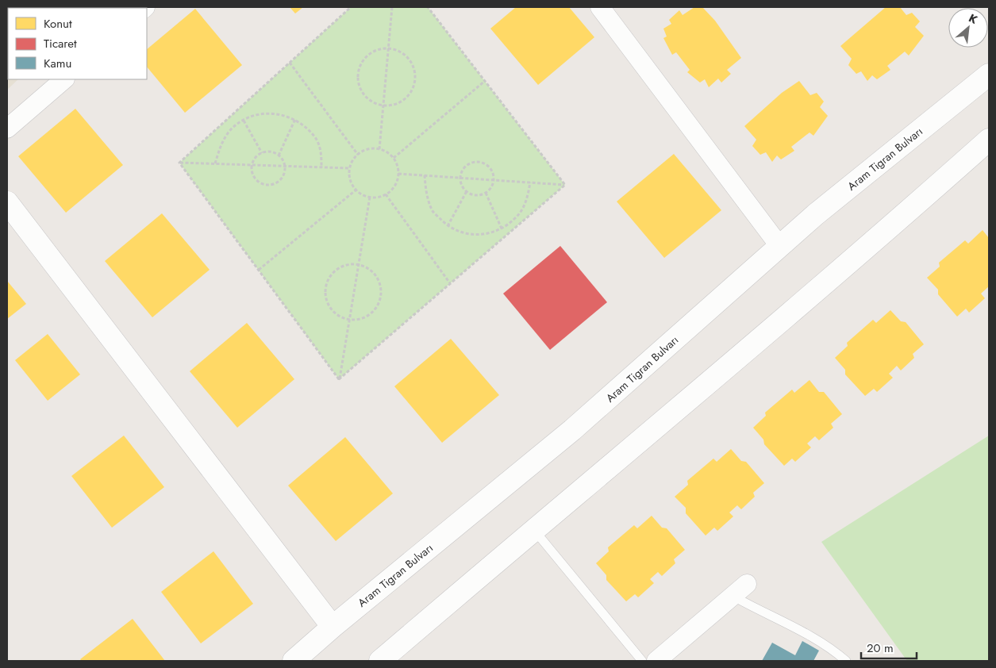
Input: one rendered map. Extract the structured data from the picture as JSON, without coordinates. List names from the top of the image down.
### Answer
{
  "streets": {
    "main road": ["Aram Tigran Bulvarı"]
  },
  "legend": ["Konut", "Ticaret", "Kamu"],
  "scale_bar": "20 m",
  "north": "top right"
}
